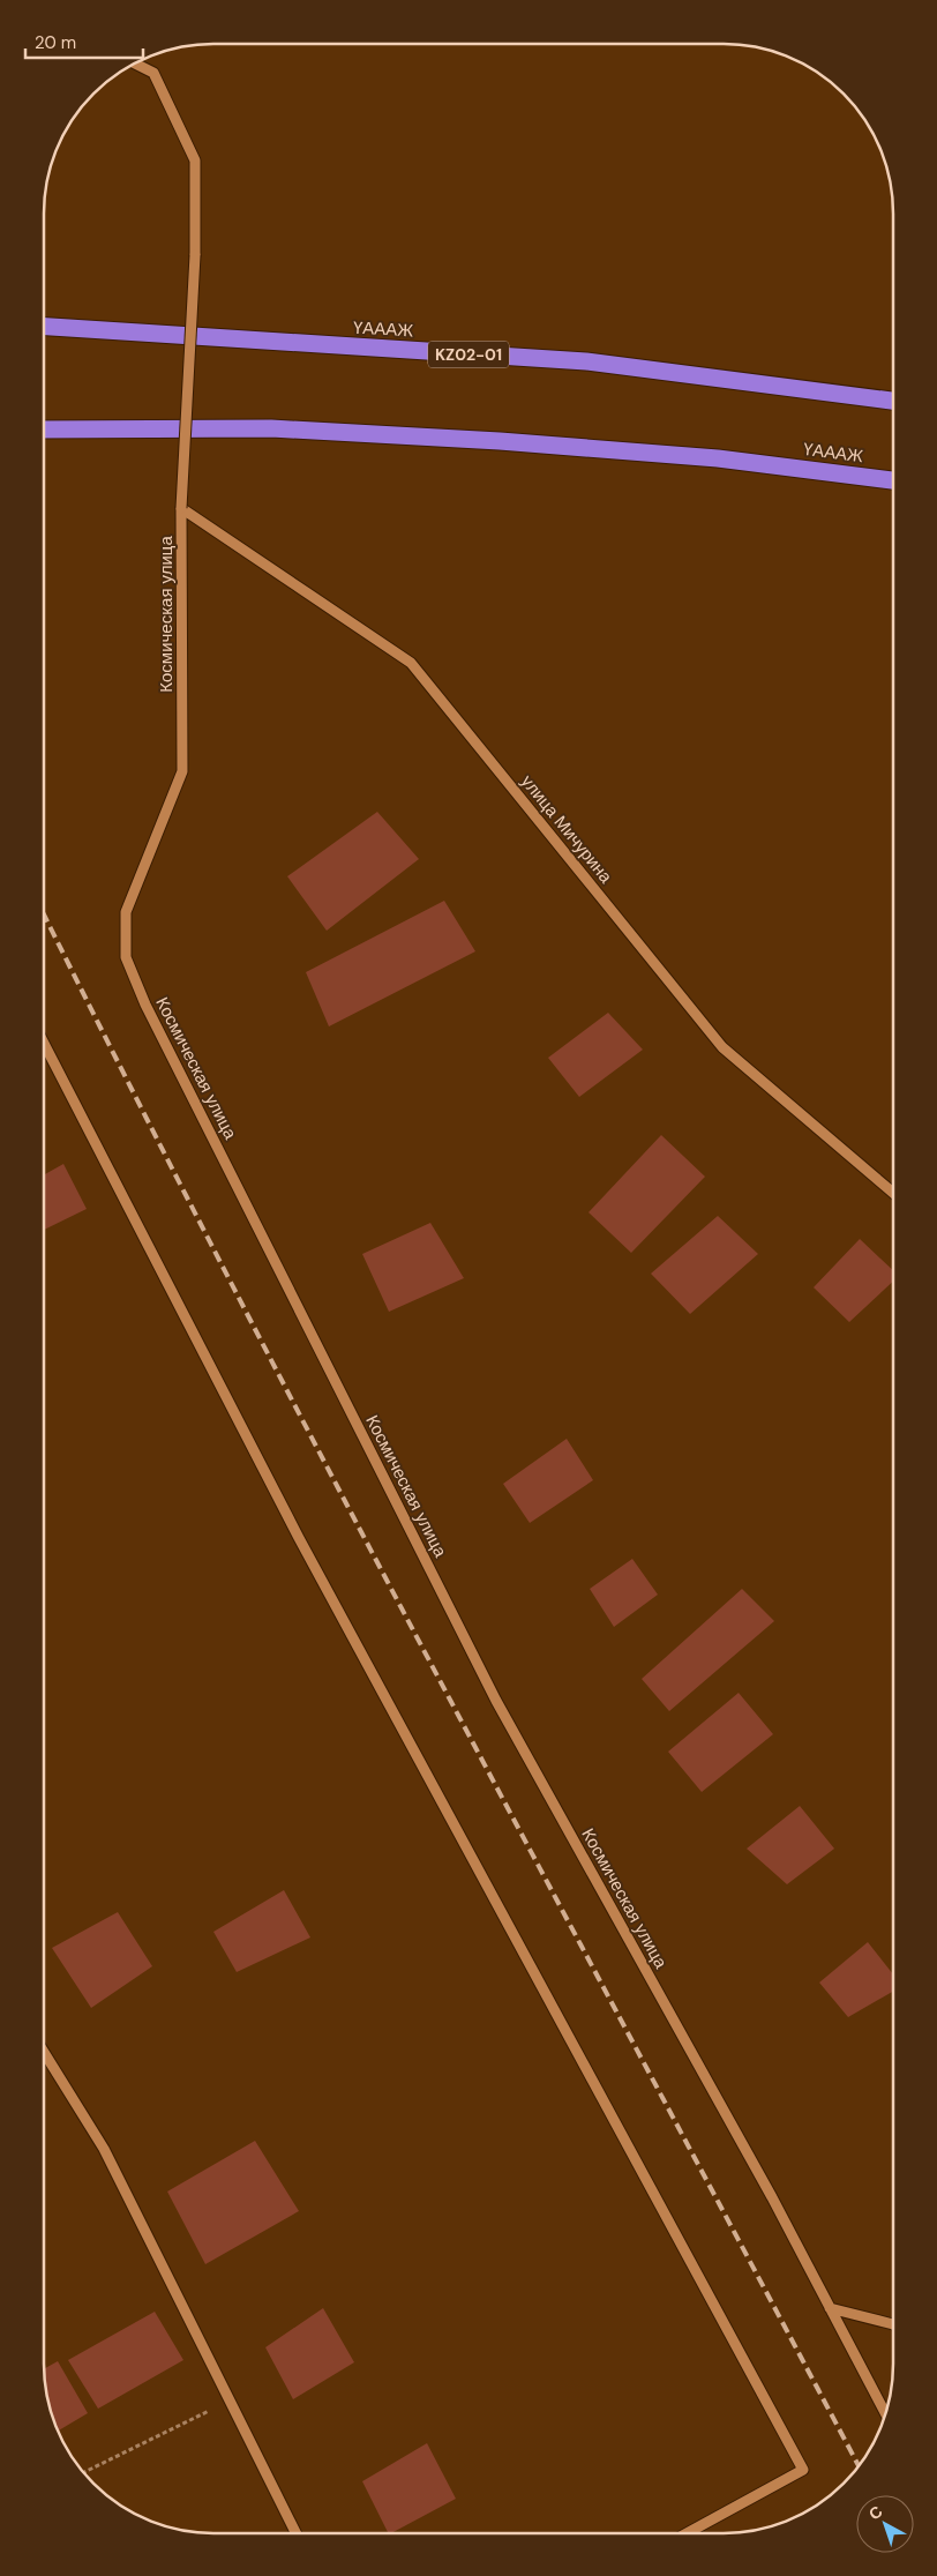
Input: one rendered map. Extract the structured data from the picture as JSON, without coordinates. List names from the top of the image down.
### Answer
{
  "streets": {
    "highway": ["ҮАААЖ", "KZ02-01"],
    "street": ["Космическая улица", "улица Мичурина"]
  },
  "crossings": [
    ["Космическая улица", "улица Мичурина"]
  ],
  "scale_bar": "20 m",
  "north": "top left"
}
